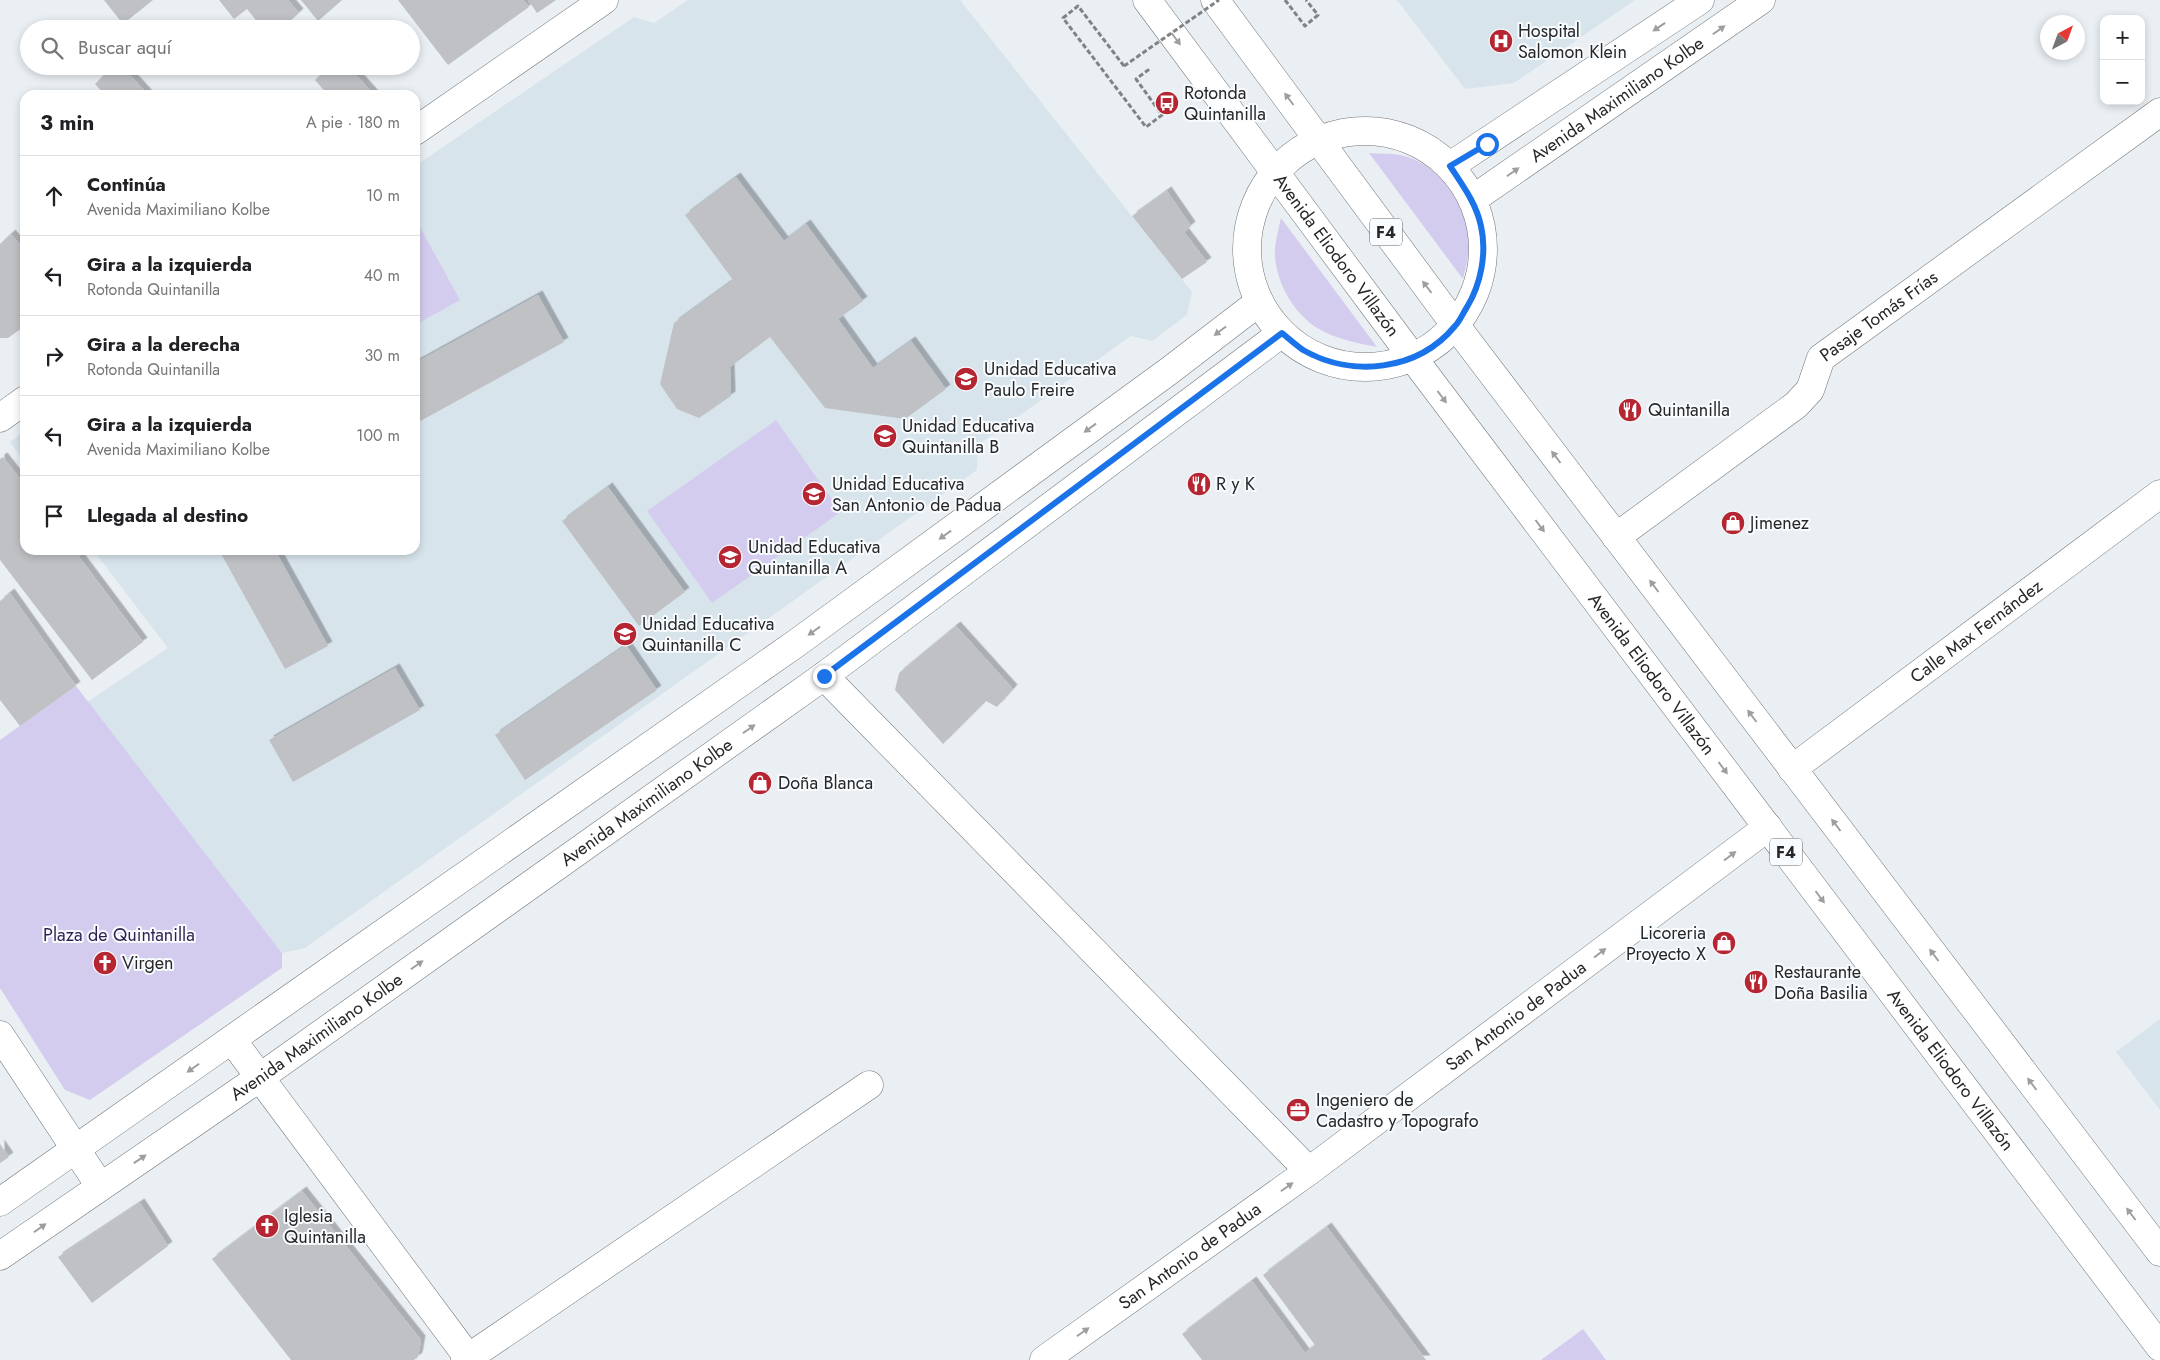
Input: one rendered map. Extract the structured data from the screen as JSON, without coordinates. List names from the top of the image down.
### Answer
{
  "streets": {
    "main road": [
      "Avenida Maximiliano Kolbe",
      "F4",
      "Avenida Eliodoro Villazón",
      "Pasaje Tomás Frías",
      "Calle Max Fernández",
      "San Antonio de Padua"
    ]
  },
  "crossings": [
    ["F4", "Pasaje Tomás Frías"],
    ["F4", "Calle Max Fernández"],
    ["Avenida Eliodoro Villazón", "San Antonio de Padua"]
  ],
  "one_way": ["San Antonio de Padua"],
  "parks": ["Plaza de Quintanilla"],
  "places": {
    "hospital": ["Hospital Salomon Klein"],
    "bus stop": ["Rotonda Quintanilla"],
    "school or university": [
      "Unidad Educativa Paulo Freire",
      "Unidad Educativa Quintanilla B",
      "Unidad Educativa San Antonio de Padua",
      "Unidad Educativa Quintanilla A",
      "Unidad Educativa Quintanilla C"
    ],
    "restaurant": ["Quintanilla", "R y K", "Restaurante Doña Basilia"],
    "shop": ["Jimenez", "Doña Blanca", "Licoreria Proyecto X"],
    "church": ["Virgen", "Iglesia Quintanilla"],
    "office": ["Ingeniero de Cadastro y Topografo"]
  },
  "north": "top right",
  "page": {
    "map_buttons": ["+", "−"],
    "search": "Buscar aquí",
    "heading": ["3 min", "A pie · 180 m"],
    "list": [
      ["Continúa", "Avenida Maximiliano Kolbe", "10 m"],
      ["Gira a la izquierda", "Rotonda Quintanilla", "40 m"],
      ["Gira a la derecha", "Rotonda Quintanilla", "30 m"],
      ["Gira a la izquierda", "Avenida Maximiliano Kolbe", "100 m"],
      "Llegada al destino"
    ]
  }
}
